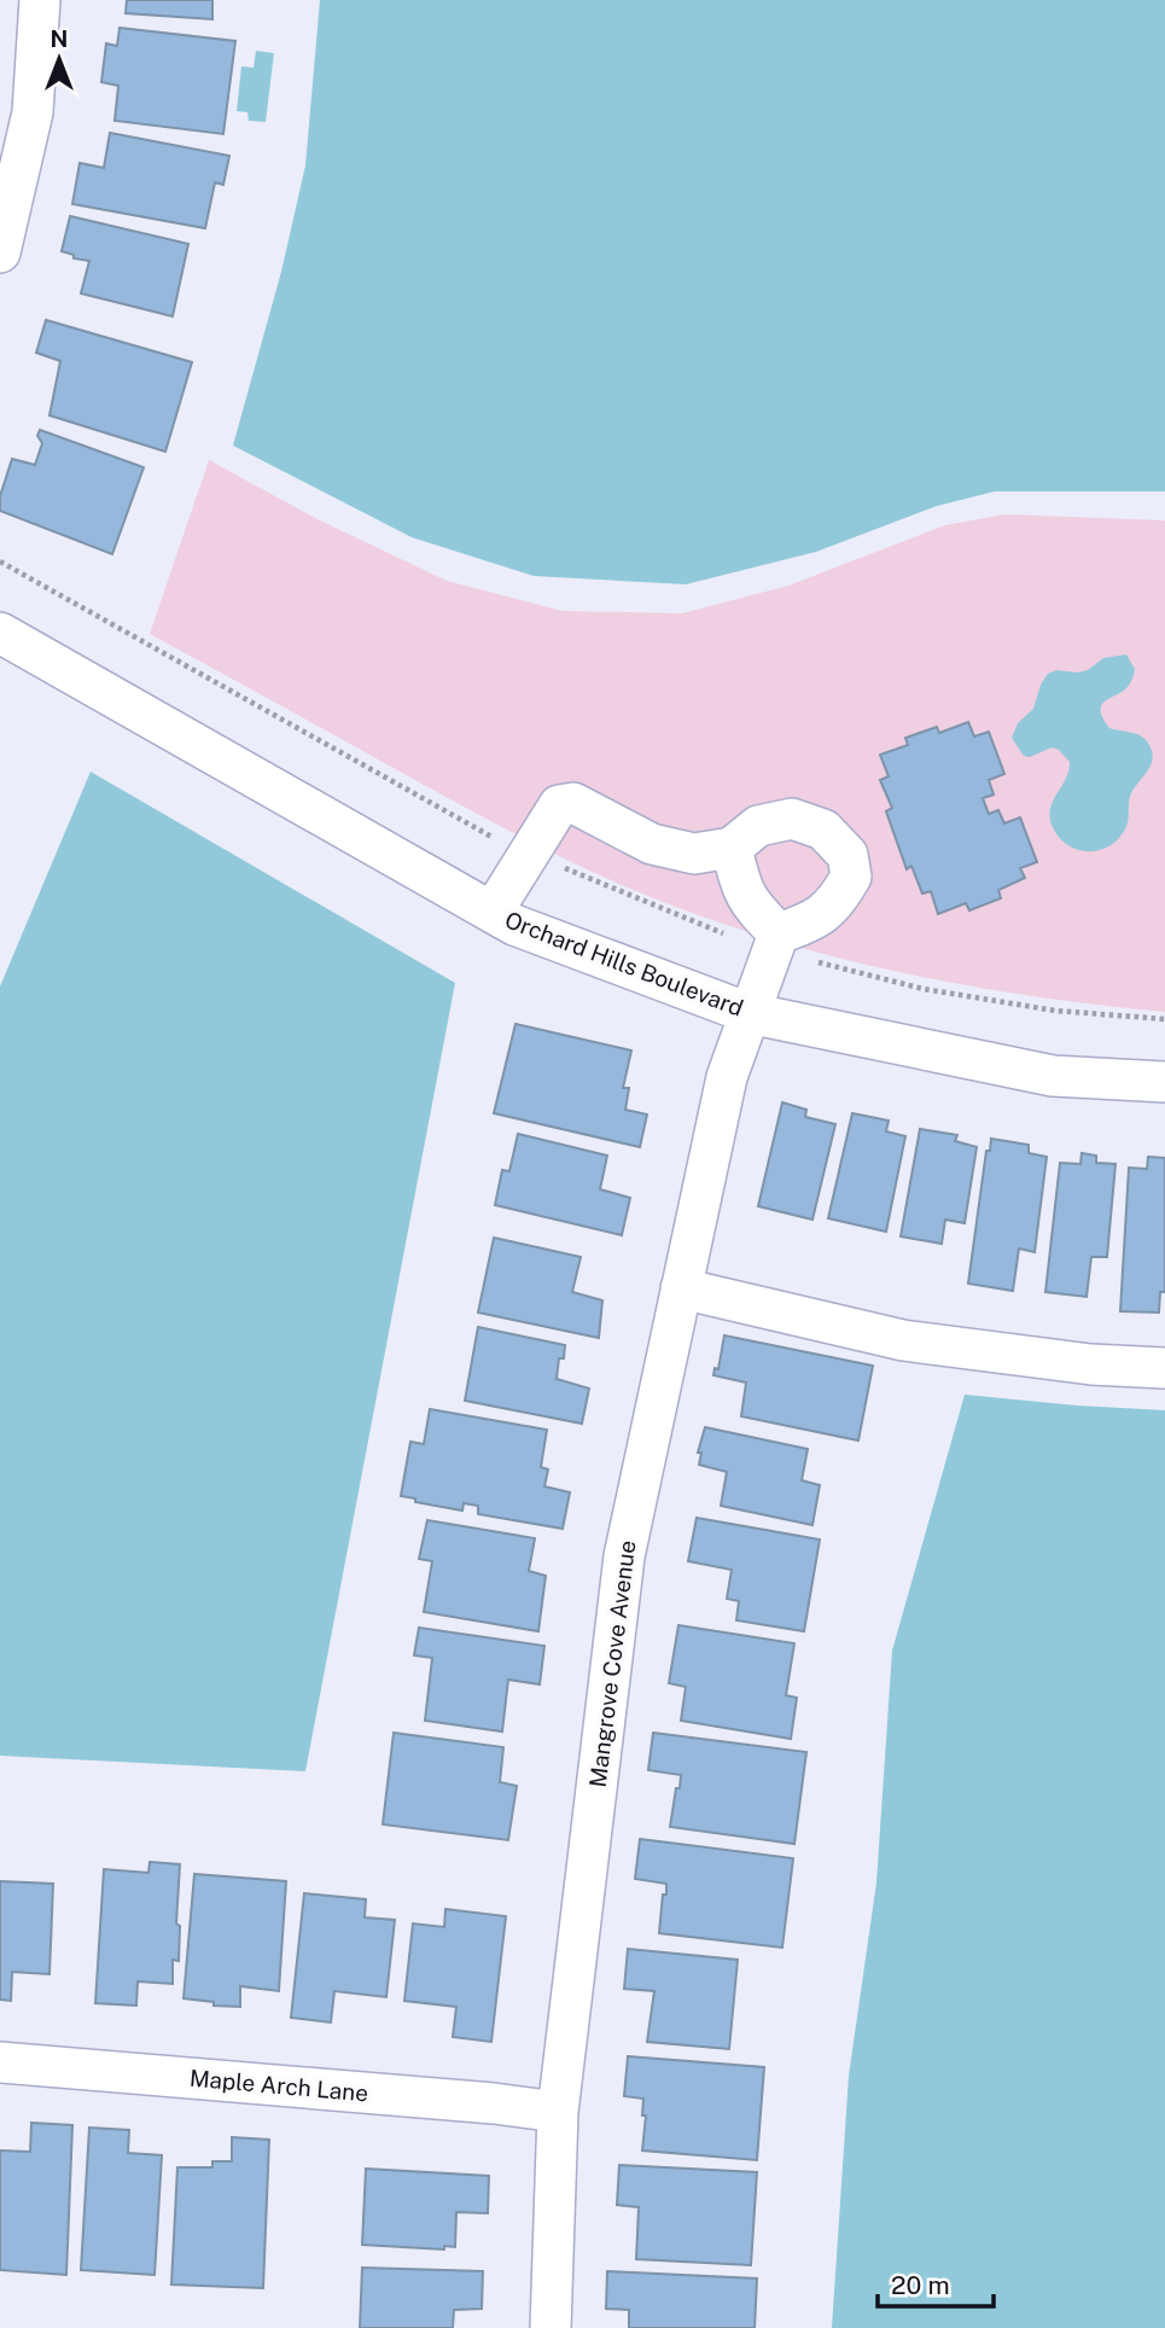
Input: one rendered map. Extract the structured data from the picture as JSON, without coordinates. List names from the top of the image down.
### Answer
{
  "streets": {
    "street": ["Orchard Hills Boulevard", "Mangrove Cove Avenue", "Maple Arch Lane"]
  },
  "crossings": [
    ["Orchard Hills Boulevard", "Mangrove Cove Avenue"],
    ["Mangrove Cove Avenue", "Maple Arch Lane"]
  ],
  "scale_bar": "20 m",
  "north": "top"
}
